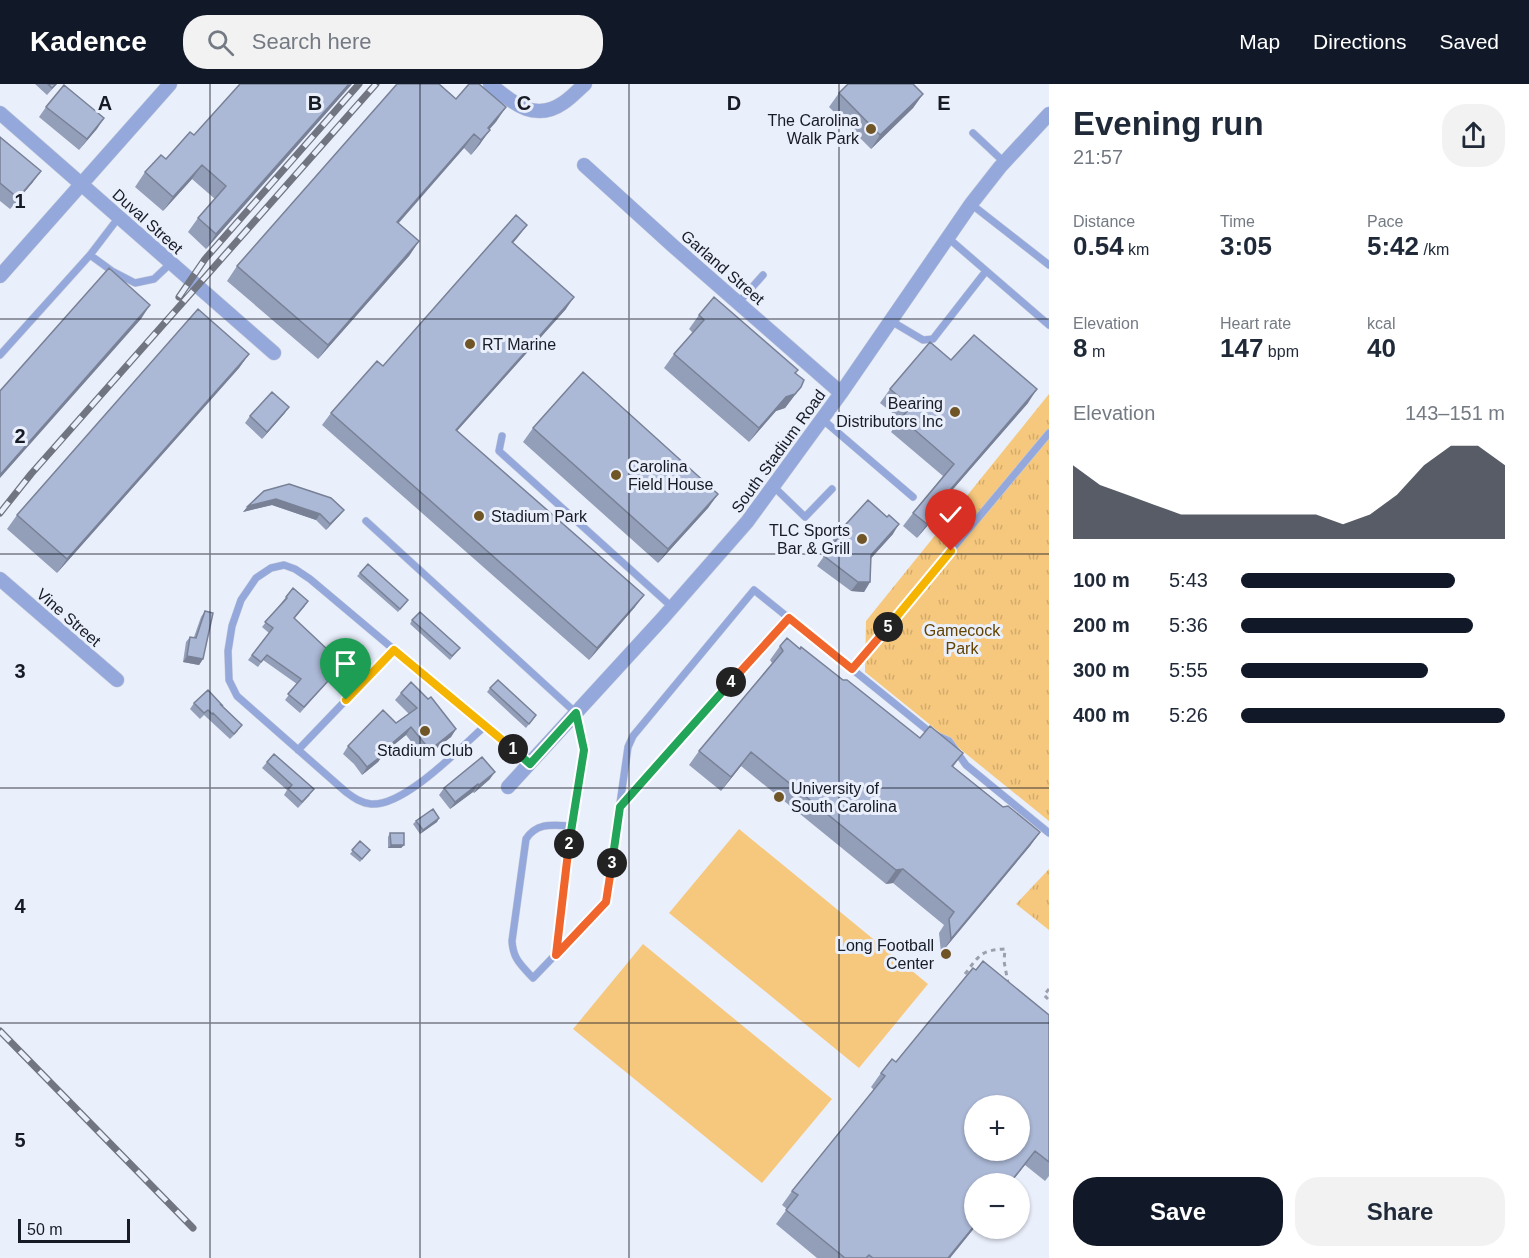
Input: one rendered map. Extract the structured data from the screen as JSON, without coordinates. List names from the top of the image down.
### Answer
{
  "streets": {
    "street": [
      "Duval Street",
      "Garland Street",
      "South Stadium Road",
      "Vine Street"
    ]
  },
  "crossings": [
    ["Garland Street", "South Stadium Road"]
  ],
  "parks": ["Gamecock Park"],
  "places": [
    "The Carolina Walk Park",
    "RT Marine",
    "Bearing Distributors Inc",
    "Carolina Field House",
    "Stadium Park",
    "TLC Sports Bar & Grill",
    "Stadium Club",
    "University of South Carolina",
    "Long Football Center"
  ],
  "scale_bar": "50 m",
  "page": {
    "header": "Kadence",
    "search": "Search here",
    "nav": ["Map", "Directions", "Saved"],
    "heading": ["Evening run", "21:57"],
    "stats": [
      ["Distance", "0.54 km"],
      ["Time", "3:05"],
      ["Pace", "5:42 /km"],
      ["Elevation", "8 m"],
      ["Heart rate", "147 bpm"],
      ["kcal", "40"]
    ],
    "chart": ["Elevation", "143–151 m"],
    "list": [
      {
        "name": "100 m",
        "note": "5:43"
      },
      {
        "name": "200 m",
        "note": "5:36"
      },
      {
        "name": "300 m",
        "note": "5:55"
      },
      {
        "name": "400 m",
        "note": "5:26"
      }
    ],
    "pins": [
      "5",
      "4",
      "1",
      "2",
      "3"
    ],
    "map_buttons": ["+", "−"],
    "buttons": ["Save", "Share"],
    "scale": "50 m"
  },
  "grid": {
    "columns": [
      "A",
      "B",
      "C",
      "D",
      "E"
    ],
    "rows": [
      "1",
      "2",
      "3",
      "4",
      "5"
    ]
  }
}
